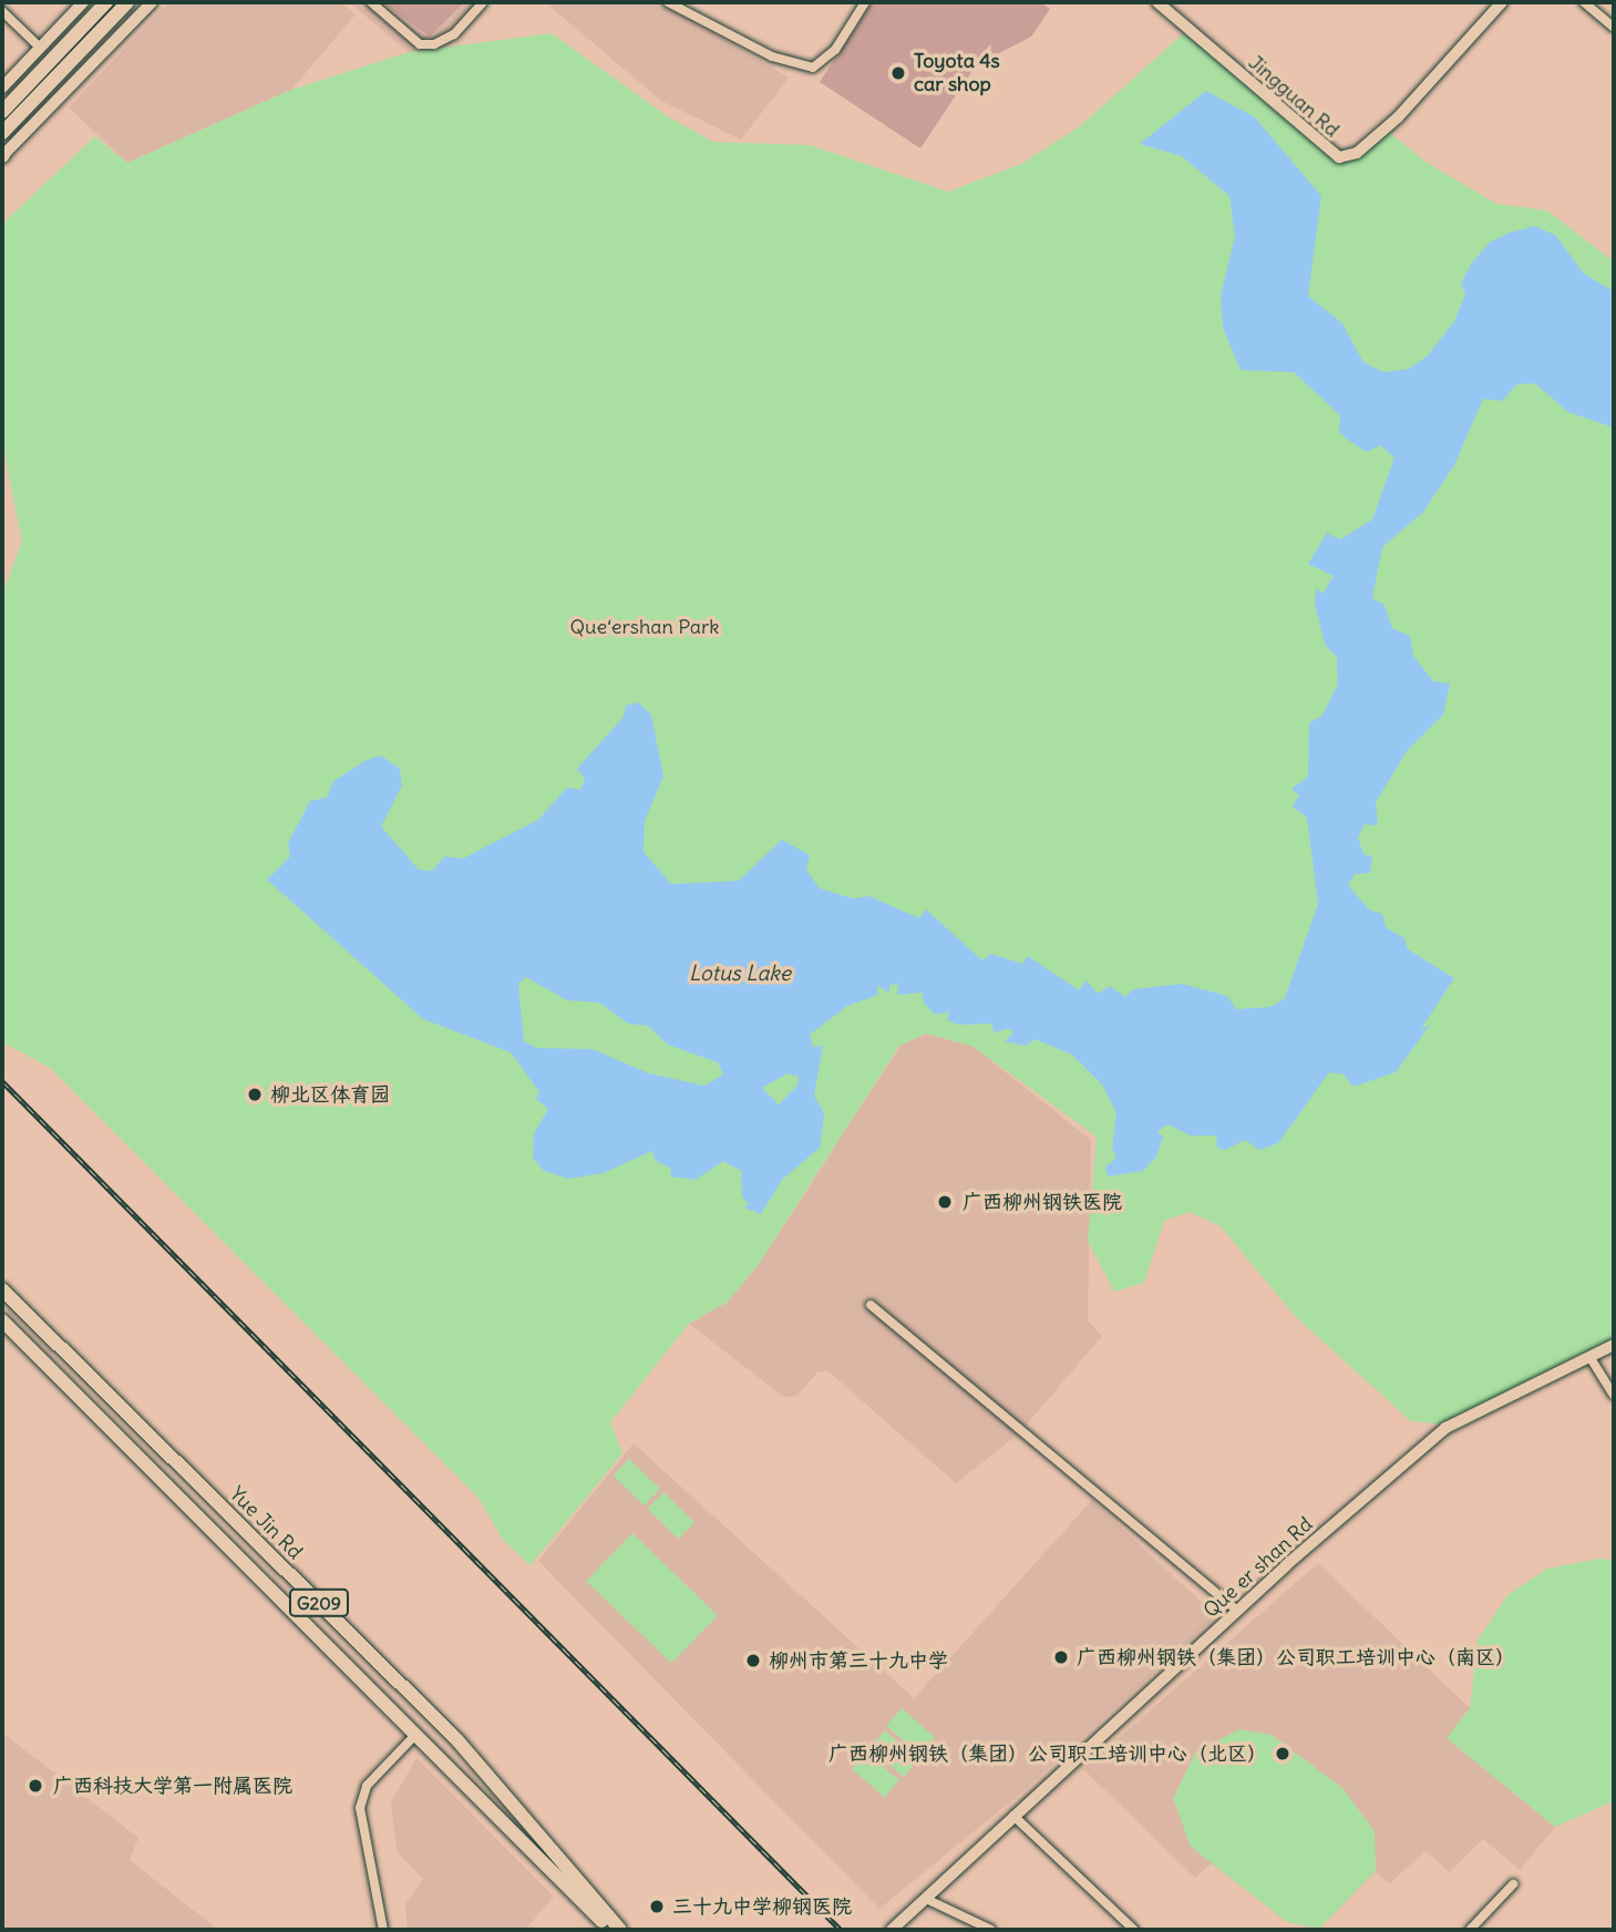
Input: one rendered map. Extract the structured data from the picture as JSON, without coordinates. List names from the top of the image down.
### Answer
{
  "streets": {
    "main road": ["Yue Jin Rd", "G209"],
    "street": ["Jingguan Rd", "Que er shan Rd"]
  },
  "water": ["Lotus Lake"],
  "parks": ["Que‘ershan Park"],
  "places": [
    "Toyota 4s car shop",
    "柳北区体育园",
    "广西柳州钢铁医院",
    "广西柳州钢铁（集团）公司职工培训中心（南区）",
    "柳州市第三十九中学",
    "广西柳州钢铁（集团）公司职工培训中心（北区）",
    "广西科技大学第一附属医院",
    "三十九中学柳钢医院"
  ]
}
